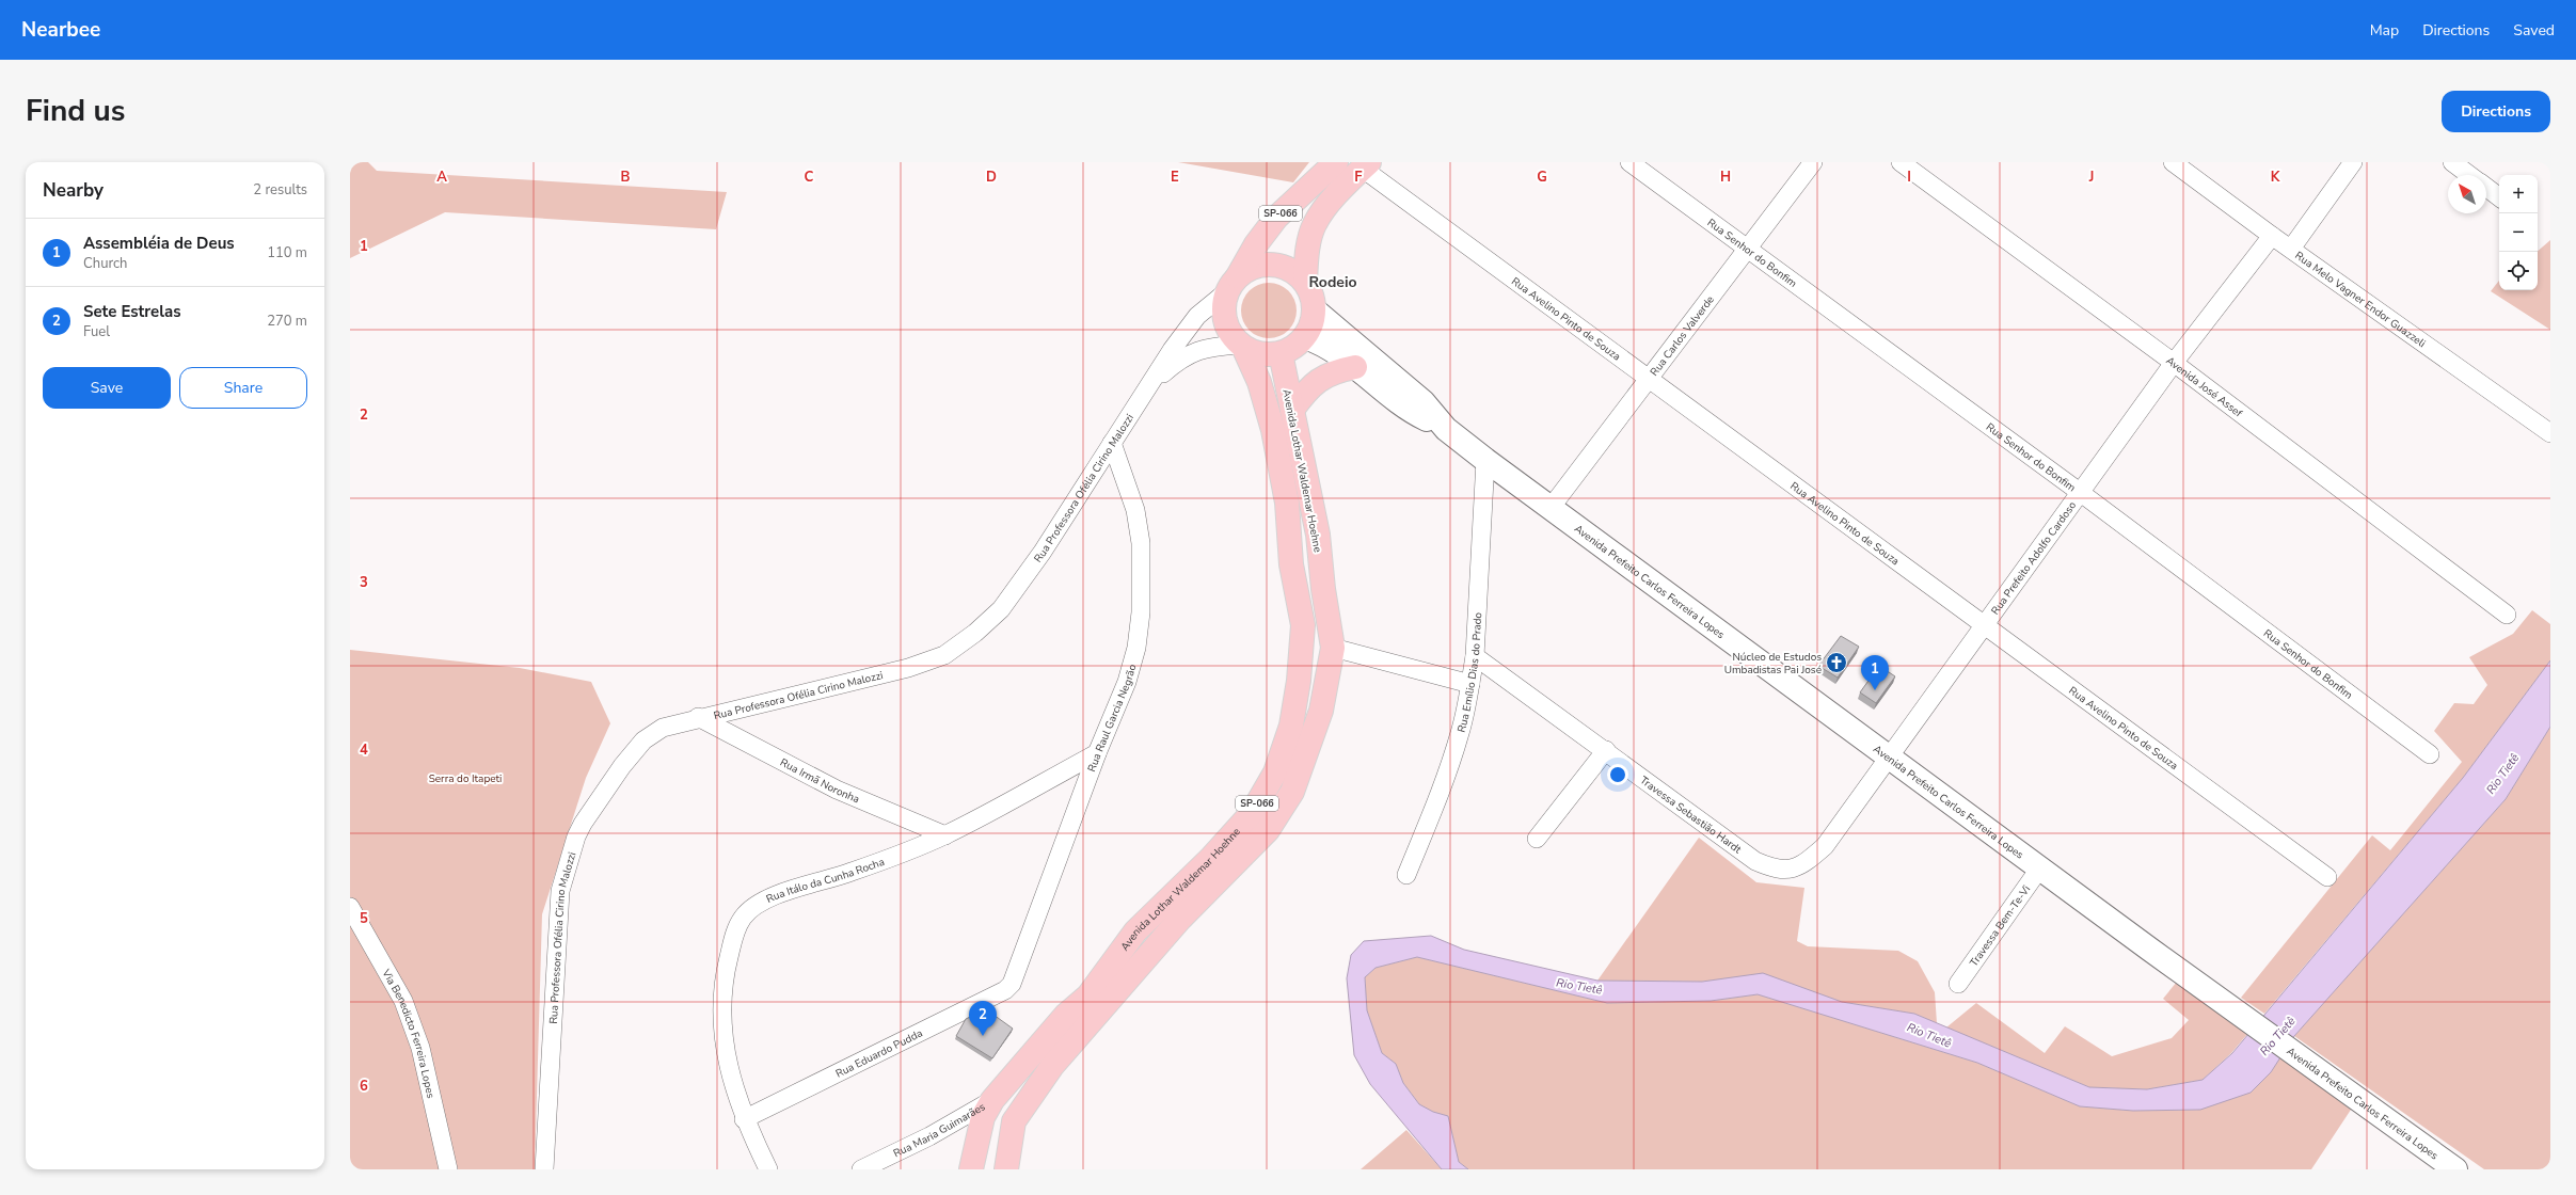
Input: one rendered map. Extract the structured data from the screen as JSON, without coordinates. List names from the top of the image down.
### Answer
{
  "streets": {
    "main road": ["SP-066", "Avenida Lothar Waldemar Hoehne", "Avenida Prefeito Carlos Ferreira Lopes"],
    "street": [
      "Rua Senhor do Bonfim",
      "Rua Melo Vagner Endor Guazzeli",
      "Rua Avelino Pinto de Souza",
      "Rua Carlos Valverde",
      "Avenida José Assef",
      "Rua Professora Ofélia Cirino Malozzi",
      "Rua Prefeito Adolfo Cardoso",
      "Rua Emílio Dias do Prado",
      "Rua Raul Garcia Negrão",
      "Rua Irmã Noronha",
      "Travessa Sebastião Hardt",
      "Rua Itálo da Cunha Rocha",
      "Travessa Bem-Te-Vi",
      "Via Benedicto Ferreira Lopes",
      "Rua Eduardo Pudda",
      "Rua Maria Guimarães"
    ]
  },
  "crossings": [
    ["SP-066", "Rua Avelino Pinto de Souza"],
    ["SP-066", "Avenida Lothar Waldemar Hoehne"],
    ["SP-066", "Rua Professora Ofélia Cirino Malozzi"],
    ["SP-066", "Avenida Prefeito Carlos Ferreira Lopes"],
    ["Rua Senhor do Bonfim", "Rua Carlos Valverde"],
    ["Rua Senhor do Bonfim", "Rua Prefeito Adolfo Cardoso"],
    ["Rua Melo Vagner Endor Guazzeli", "Rua Prefeito Adolfo Cardoso"],
    ["Rua Avelino Pinto de Souza", "Rua Carlos Valverde"],
    ["Rua Avelino Pinto de Souza", "Rua Prefeito Adolfo Cardoso"],
    ["Rua Carlos Valverde", "Avenida Prefeito Carlos Ferreira Lopes"],
    ["Avenida José Assef", "Rua Prefeito Adolfo Cardoso"],
    ["Avenida Lothar Waldemar Hoehne", "Rua Professora Ofélia Cirino Malozzi"],
    ["Avenida Lothar Waldemar Hoehne", "Avenida Prefeito Carlos Ferreira Lopes"],
    ["Avenida Lothar Waldemar Hoehne", "Rua Maria Guimarães"],
    ["Rua Professora Ofélia Cirino Malozzi", "Avenida Prefeito Carlos Ferreira Lopes"],
    ["Rua Professora Ofélia Cirino Malozzi", "Rua Raul Garcia Negrão"],
    ["Rua Professora Ofélia Cirino Malozzi", "Rua Irmã Noronha"],
    ["Rua Prefeito Adolfo Cardoso", "Avenida Prefeito Carlos Ferreira Lopes"],
    ["Rua Prefeito Adolfo Cardoso", "Travessa Sebastião Hardt"],
    ["Avenida Prefeito Carlos Ferreira Lopes", "Rua Emílio Dias do Prado"],
    ["Avenida Prefeito Carlos Ferreira Lopes", "Travessa Sebastião Hardt"],
    ["Avenida Prefeito Carlos Ferreira Lopes", "Travessa Bem-Te-Vi"],
    ["Rua Emílio Dias do Prado", "Travessa Sebastião Hardt"],
    ["Rua Raul Garcia Negrão", "Rua Itálo da Cunha Rocha"],
    ["Rua Raul Garcia Negrão", "Rua Eduardo Pudda"],
    ["Rua Irmã Noronha", "Rua Itálo da Cunha Rocha"],
    ["Rua Itálo da Cunha Rocha", "Rua Eduardo Pudda"]
  ],
  "districts": ["Rodeio"],
  "water": ["Rio Tietê"],
  "parks": ["Serra do Itapeti"],
  "places": {
    "church": ["Núcleo de Estudos Umbadistas Pai José"]
  },
  "north": "top left",
  "page": {
    "header": "Nearbee",
    "nav": ["Map", "Directions", "Saved"],
    "title": "Find us",
    "buttons": [
      "Directions",
      ["Save", "Share"]
    ],
    "heading": ["Nearby", "2 results"],
    "map_buttons": ["+", "−"],
    "list": [
      {
        "mark": "1",
        "name": "Assembléia de Deus",
        "note": "Church",
        "value": "110 m"
      },
      {
        "mark": "2",
        "name": "Sete Estrelas",
        "note": "Fuel",
        "value": "270 m"
      }
    ],
    "pins": ["1", "2"]
  },
  "grid": {
    "columns": [
      "A",
      "B",
      "C",
      "D",
      "E",
      "F",
      "G",
      "H",
      "I",
      "J",
      "K"
    ],
    "rows": [
      "1",
      "2",
      "3",
      "4",
      "5",
      "6"
    ]
  }
}
